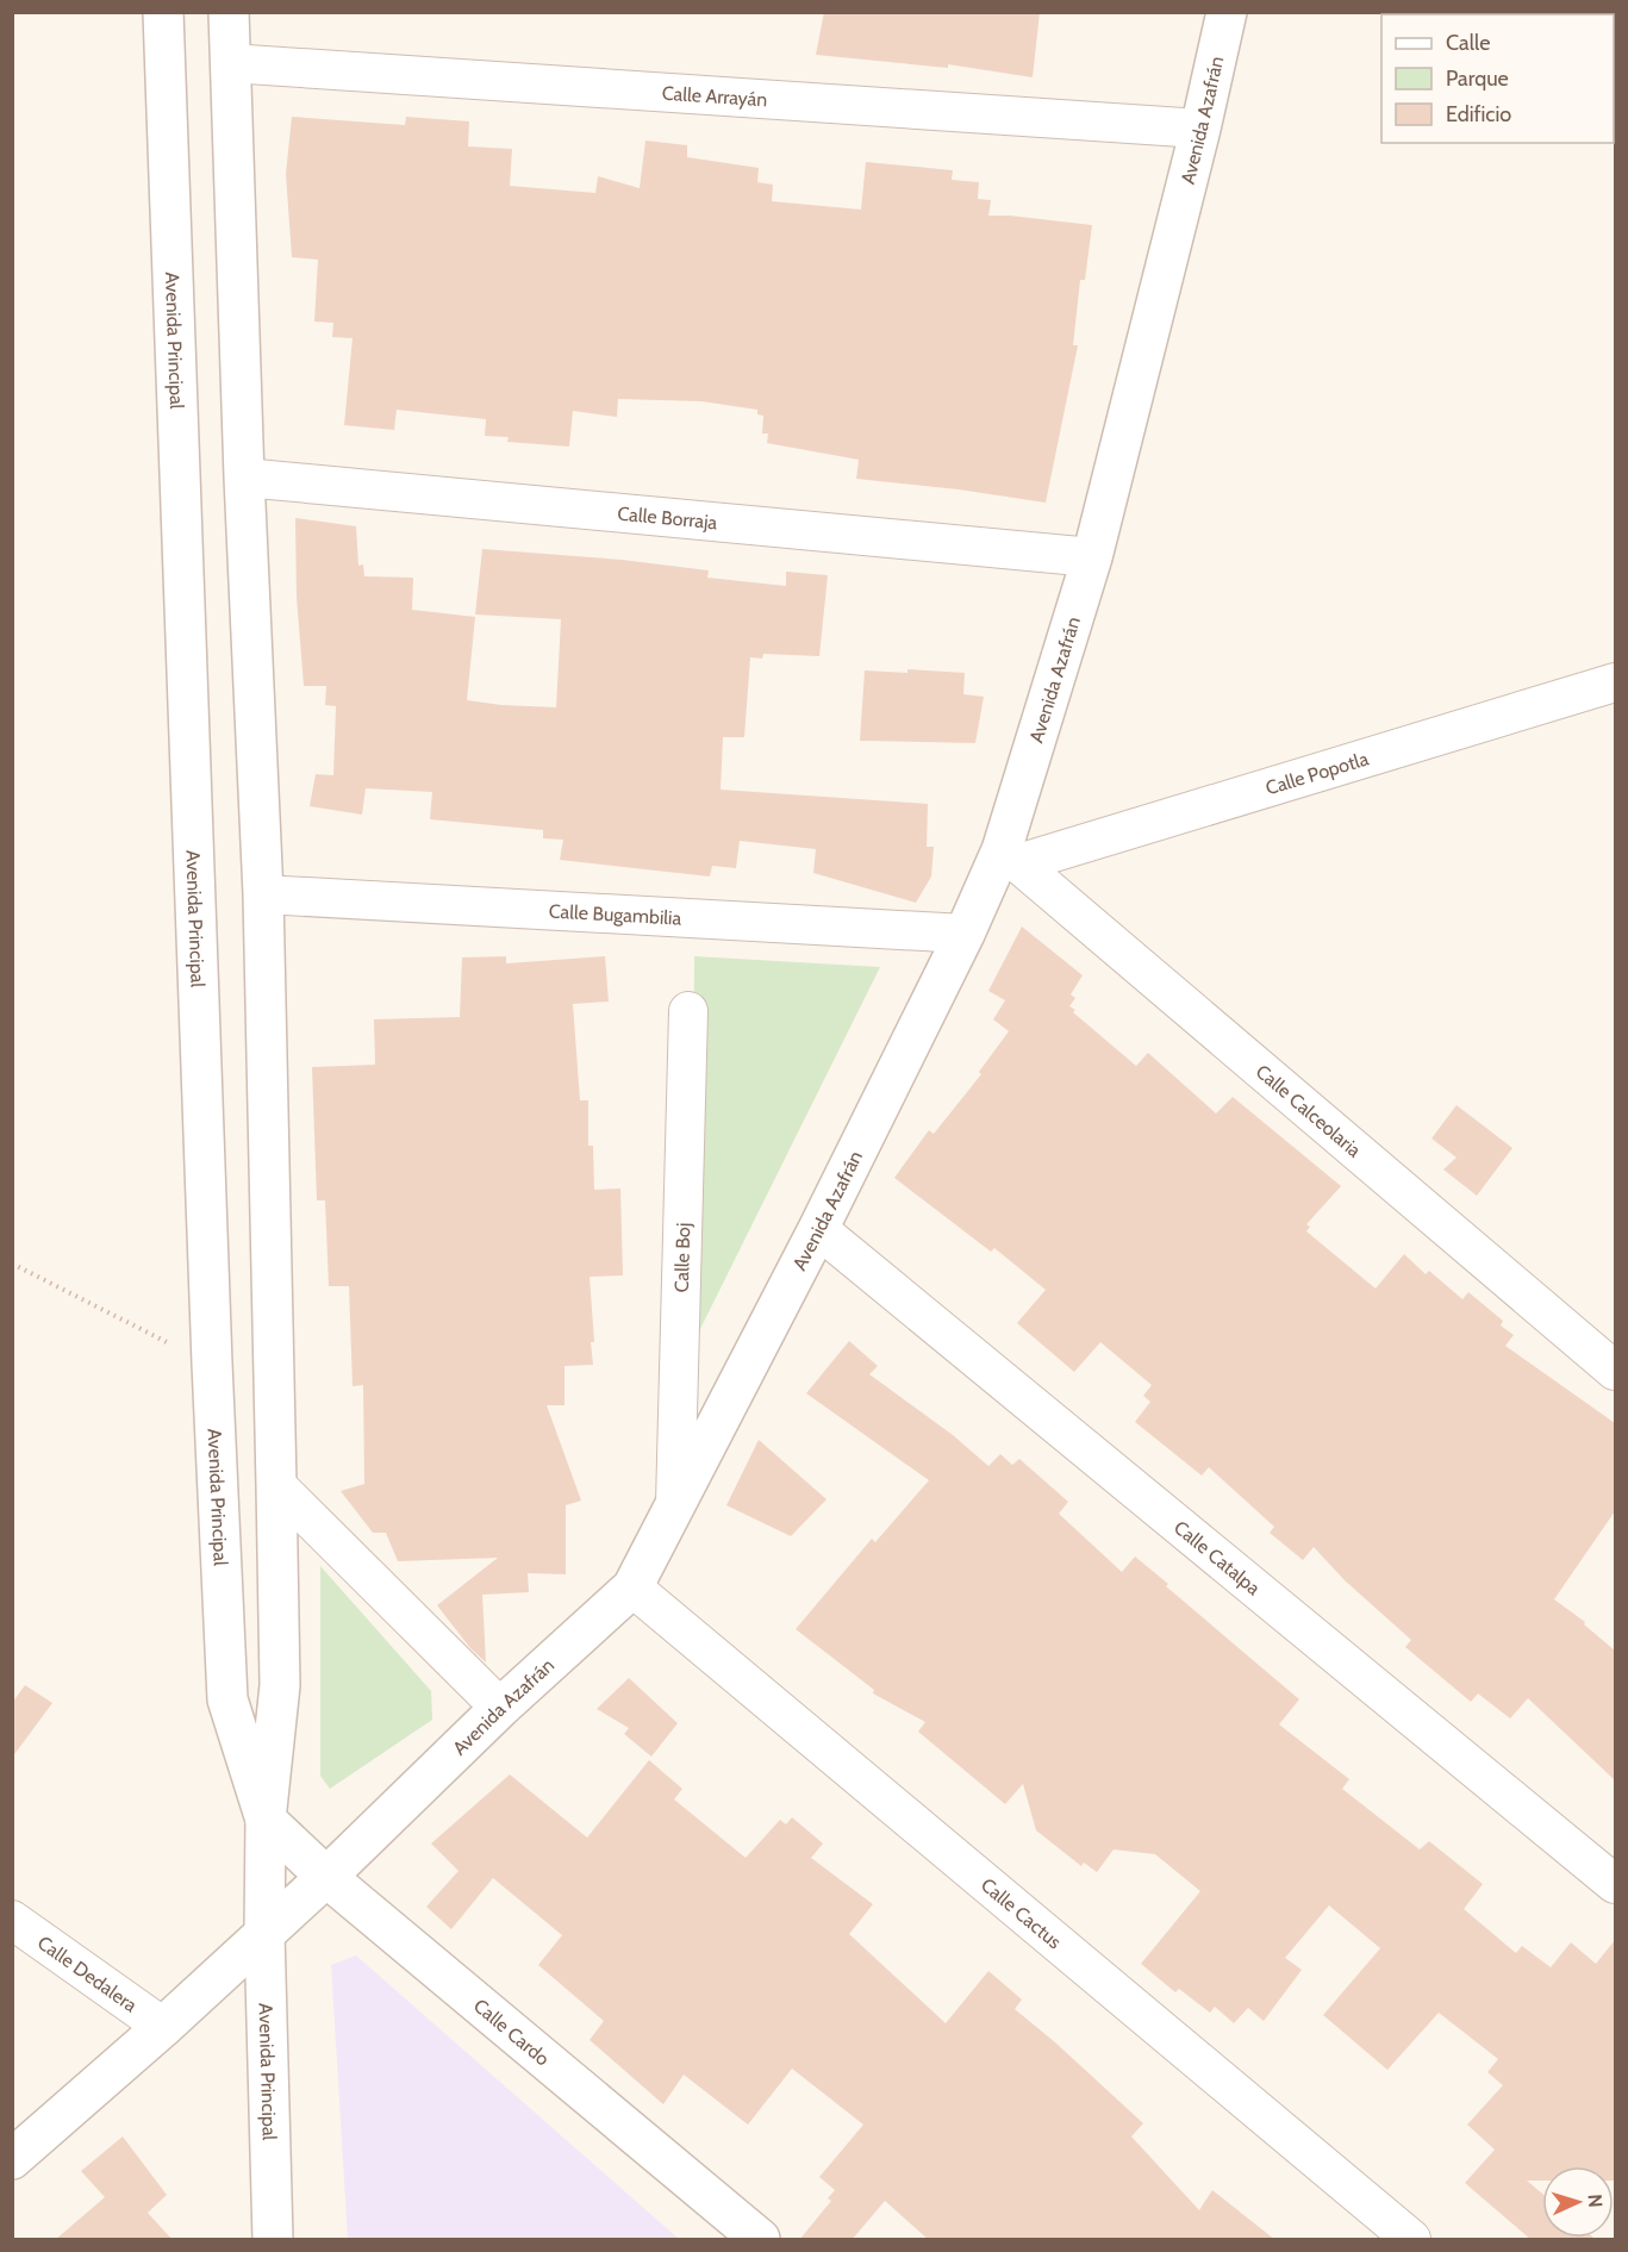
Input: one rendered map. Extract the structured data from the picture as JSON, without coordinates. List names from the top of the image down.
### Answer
{
  "streets": {
    "street": [
      "Calle Arrayán",
      "Avenida Azafrán",
      "Avenida Principal",
      "Calle Borraja",
      "Calle Popotla",
      "Calle Bugambilia",
      "Calle Calceolaria",
      "Calle Boj",
      "Calle Catalpa",
      "Calle Cactus",
      "Calle Dedalera",
      "Calle Cardo"
    ]
  },
  "crossings": [
    ["Calle Arrayán", "Avenida Azafrán"],
    ["Calle Arrayán", "Avenida Principal"],
    ["Avenida Azafrán", "Avenida Principal"],
    ["Avenida Azafrán", "Calle Borraja"],
    ["Avenida Azafrán", "Calle Popotla"],
    ["Avenida Azafrán", "Calle Bugambilia"],
    ["Avenida Azafrán", "Calle Calceolaria"],
    ["Avenida Azafrán", "Calle Boj"],
    ["Avenida Azafrán", "Calle Catalpa"],
    ["Avenida Azafrán", "Calle Cactus"],
    ["Avenida Azafrán", "Calle Dedalera"],
    ["Avenida Azafrán", "Calle Cardo"],
    ["Avenida Principal", "Calle Borraja"],
    ["Avenida Principal", "Calle Bugambilia"],
    ["Avenida Principal", "Calle Cardo"],
    ["Calle Popotla", "Calle Calceolaria"]
  ],
  "legend": ["Calle", "Parque", "Edificio"],
  "north": "right"
}
